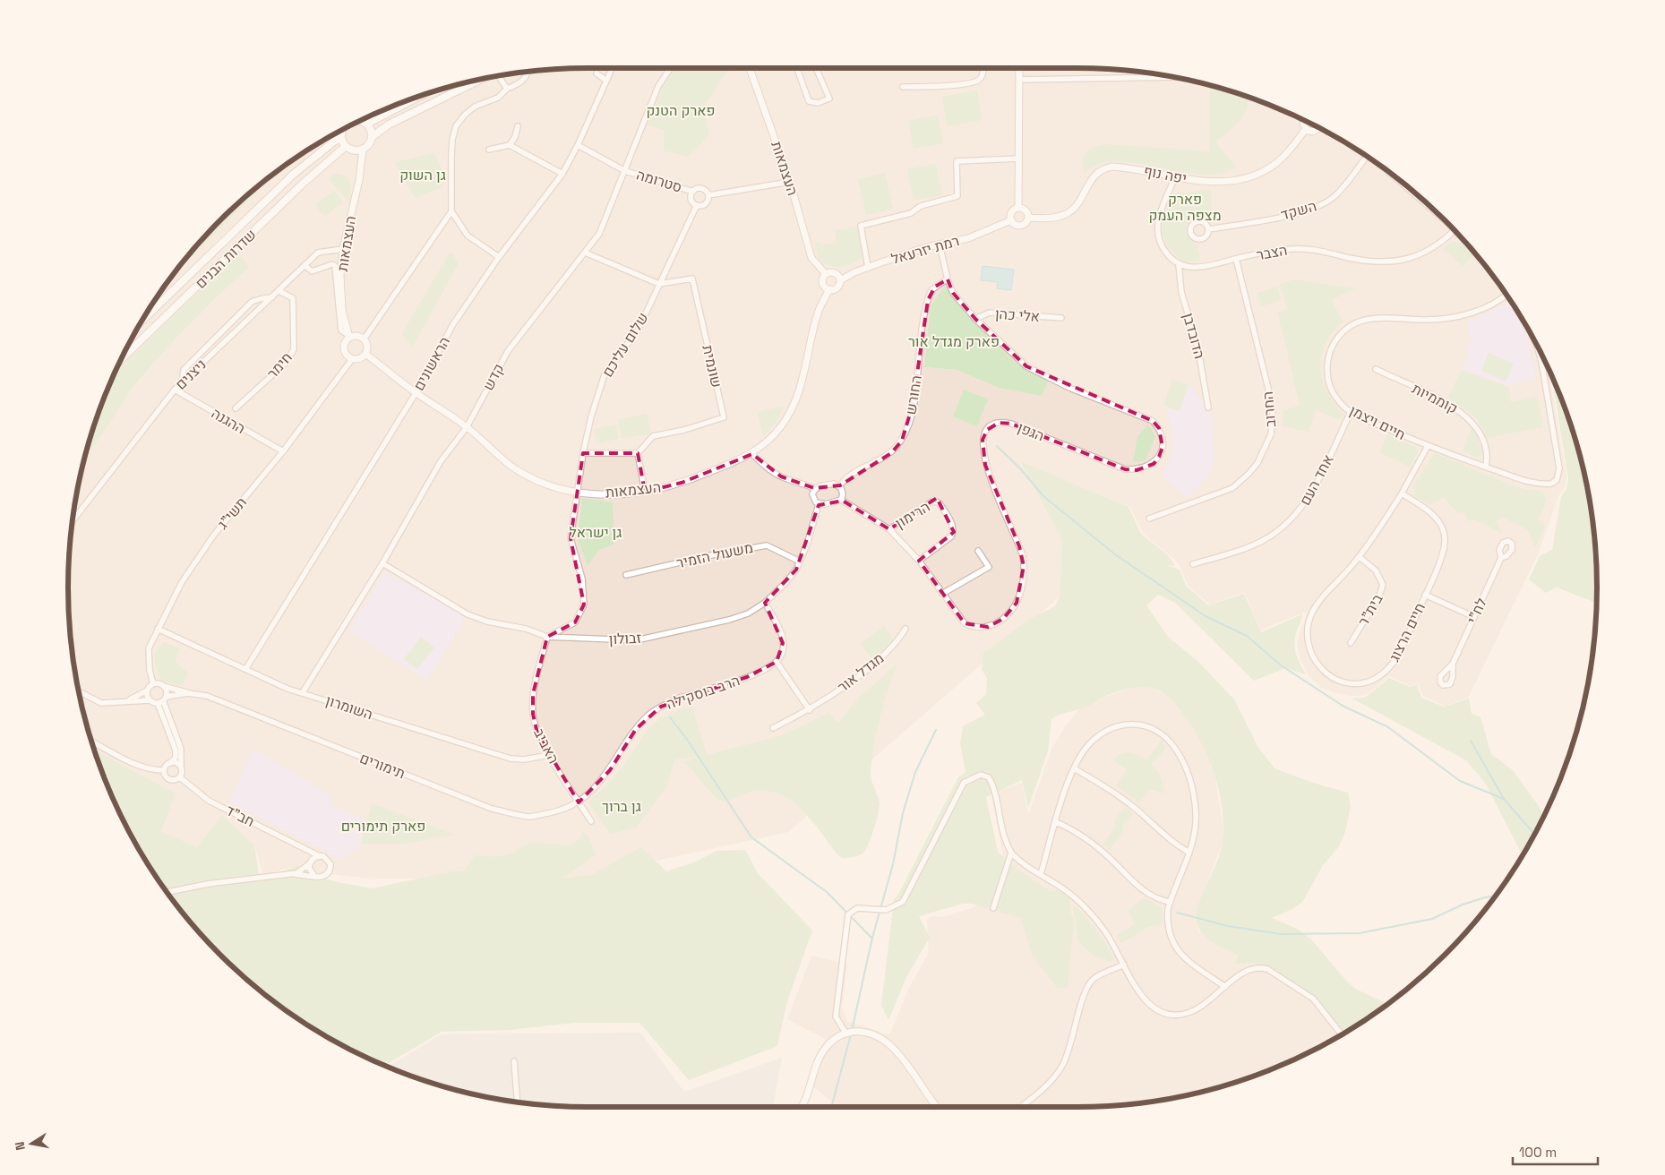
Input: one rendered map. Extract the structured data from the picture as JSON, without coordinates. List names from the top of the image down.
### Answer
{
  "streets": {
    "main road": ["שדרות הבנים"],
    "street": [
      "העצמאות",
      "יפה נוף",
      "סטרומה",
      "השקד",
      "רמת יזרעאל",
      "הצבר",
      "אלי כהן",
      "הדובדבן",
      "שלום עליכם",
      "הראשונים",
      "חימר",
      "שונמית",
      "ניצנים",
      "קדש",
      "החורש",
      "קוממיות",
      "החרוב",
      "ההגנה",
      "חיים ויצמן",
      "הגפן",
      "אחד העם",
      "תשי\"ג",
      "הרימון",
      "משעול הזמיר",
      "בית\"ר",
      "לח\"י",
      "חיים הרצוג",
      "זבולון",
      "מגדל אור",
      "הרב בוסקילה",
      "השומרון",
      "האביב",
      "תימורים",
      "חב\"ד"
    ]
  },
  "crossings": [
    ["העצמאות", "רמת יזרעאל"],
    ["העצמאות", "שלום עליכם"],
    ["העצמאות", "הראשונים"],
    ["העצמאות", "ניצנים"],
    ["העצמאות", "קדש"],
    ["העצמאות", "תשי\"ג"],
    ["יפה נוף", "רמת יזרעאל"],
    ["סטרומה", "שלום עליכם"],
    ["סטרומה", "הראשונים"],
    ["סטרומה", "קדש"],
    ["רמת יזרעאל", "הגפן"],
    ["הצבר", "הדובדבן"],
    ["הצבר", "החרוב"],
    ["אלי כהן", "הגפן"],
    ["שלום עליכם", "שונמית"],
    ["שלום עליכם", "זבולון"],
    ["שלום עליכם", "האביב"],
    ["הראשונים", "השומרון"],
    ["חימר", "ניצנים"],
    ["ניצנים", "ההגנה"],
    ["קדש", "זבולון"],
    ["קדש", "השומרון"],
    ["החורש", "הגפן"],
    ["החורש", "זבולון"],
    ["קוממיות", "חיים ויצמן"],
    ["ההגנה", "תשי\"ג"],
    ["חיים ויצמן", "אחד העם"],
    ["חיים ויצמן", "חיים הרצוג"],
    ["הגפן", "הרימון"],
    ["הגפן", "זבולון"],
    ["תשי\"ג", "השומרון"],
    ["תשי\"ג", "תימורים"],
    ["משעול הזמיר", "זבולון"],
    ["בית\"ר", "חיים הרצוג"],
    ["זבולון", "האביב"],
    ["הרב בוסקילה", "האביב"],
    ["הרב בוסקילה", "תימורים"],
    ["השומרון", "האביב"],
    ["האביב", "תימורים"]
  ],
  "parks": [
    "פארק הטנק",
    "גן השוק",
    "פארק מצפה העמק",
    "פארק מגדל אור",
    "גן ישראל",
    "גן ברוך",
    "פארק תימורים"
  ],
  "scale_bar": "100 m",
  "north": "left"
}
